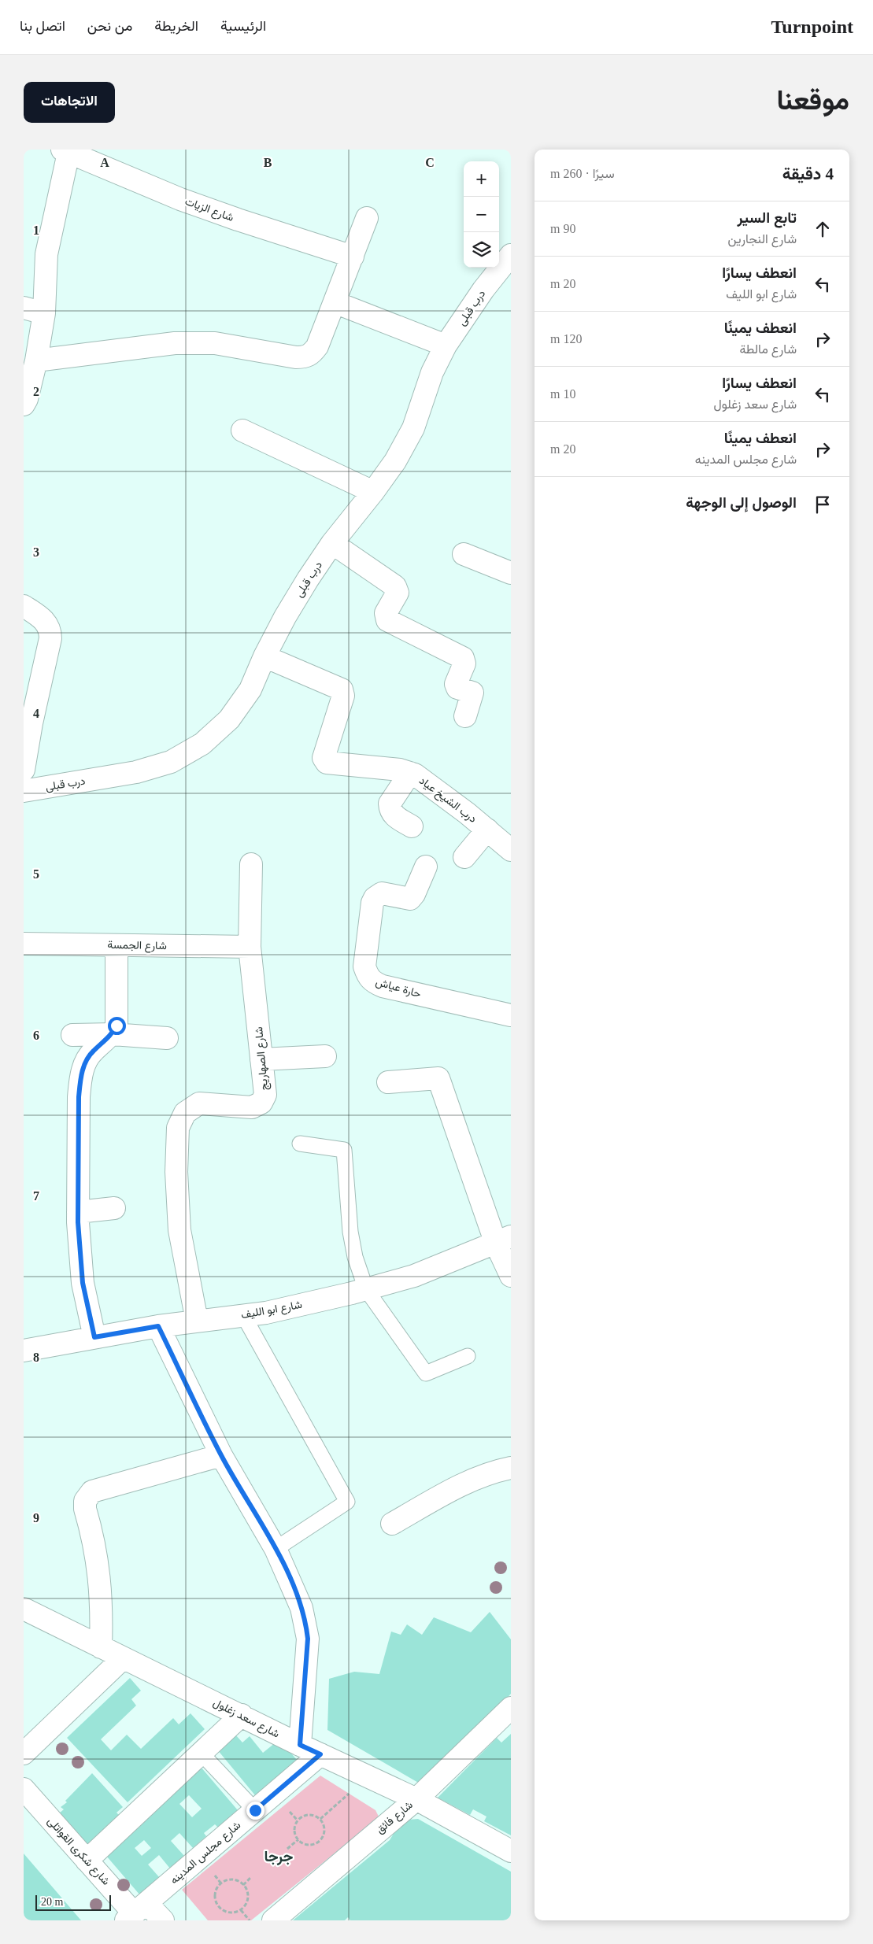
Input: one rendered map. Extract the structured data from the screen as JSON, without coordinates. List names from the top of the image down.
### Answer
{
  "streets": {
    "street": [
      "شارع الزيات",
      "درب قبلى",
      "درب الشيخ عياد",
      "شارع الجمسة",
      "حارة عياش",
      "شارع الصهاريج",
      "شارع ابو الليف",
      "شارع سعد زغلول",
      "شارع فائق",
      "شارع شكرى القواتلى",
      "شارع مجلس المدينه"
    ]
  },
  "crossings": [
    ["درب قبلى", "درب الشيخ عياد"],
    ["شارع الجمسة", "شارع الصهاريج"],
    ["شارع الصهاريج", "شارع ابو الليف"],
    ["شارع سعد زغلول", "شارع فائق"],
    ["شارع سعد زغلول", "شارع مجلس المدينه"],
    ["شارع شكرى القواتلى", "شارع مجلس المدينه"]
  ],
  "districts": ["جرجا"],
  "scale_bar": "20 m",
  "page": {
    "header": "Turnpoint",
    "nav": [
      "الرئيسية",
      "الخريطة",
      "من نحن",
      "اتصل بنا"
    ],
    "title": "موقعنا",
    "buttons": "الاتجاهات",
    "heading": ["4 دقيقة", "سيرًا · 260 m"],
    "map_buttons": ["+", "−"],
    "list": [
      ["تابع السير", "شارع النجارين", "90 m"],
      ["انعطف يسارًا", "شارع ابو الليف", "20 m"],
      ["انعطف يمينًا", "شارع مالطة", "120 m"],
      ["انعطف يسارًا", "شارع سعد زغلول", "10 m"],
      ["انعطف يمينًا", "شارع مجلس المدينه", "20 m"],
      "الوصول إلى الوجهة"
    ],
    "scale": "20 m"
  },
  "grid": {
    "columns": ["A", "B", "C"],
    "rows": [
      "1",
      "2",
      "3",
      "4",
      "5",
      "6",
      "7",
      "8",
      "9"
    ]
  }
}
